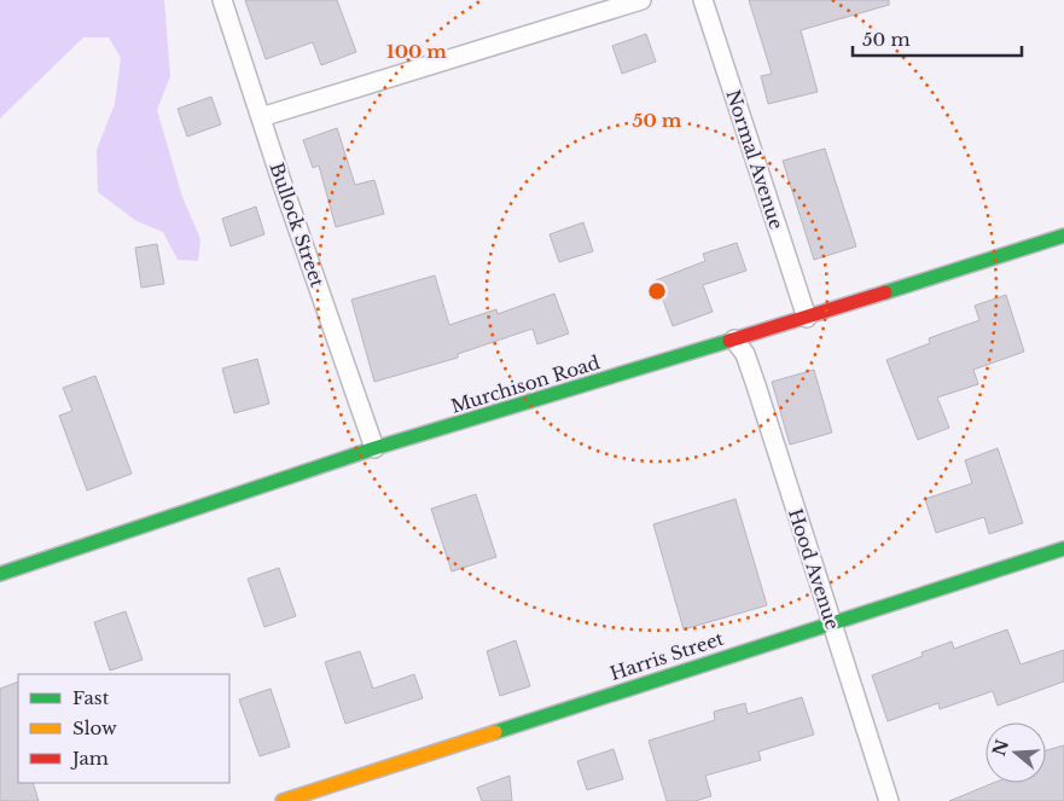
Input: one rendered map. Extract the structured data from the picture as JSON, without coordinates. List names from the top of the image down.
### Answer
{
  "streets": {
    "main road": ["Murchison Road", "Harris Street"],
    "street": ["Normal Avenue", "Bullock Street", "Hood Avenue"]
  },
  "crossings": [
    ["Normal Avenue", "Murchison Road"],
    ["Bullock Street", "Murchison Road"],
    ["Murchison Road", "Hood Avenue"],
    ["Hood Avenue", "Harris Street"]
  ],
  "legend": ["Fast", "Slow", "Jam"],
  "scale_bar": "50 m",
  "north": "left",
  "rings": ["100 m", "50 m"]
}
